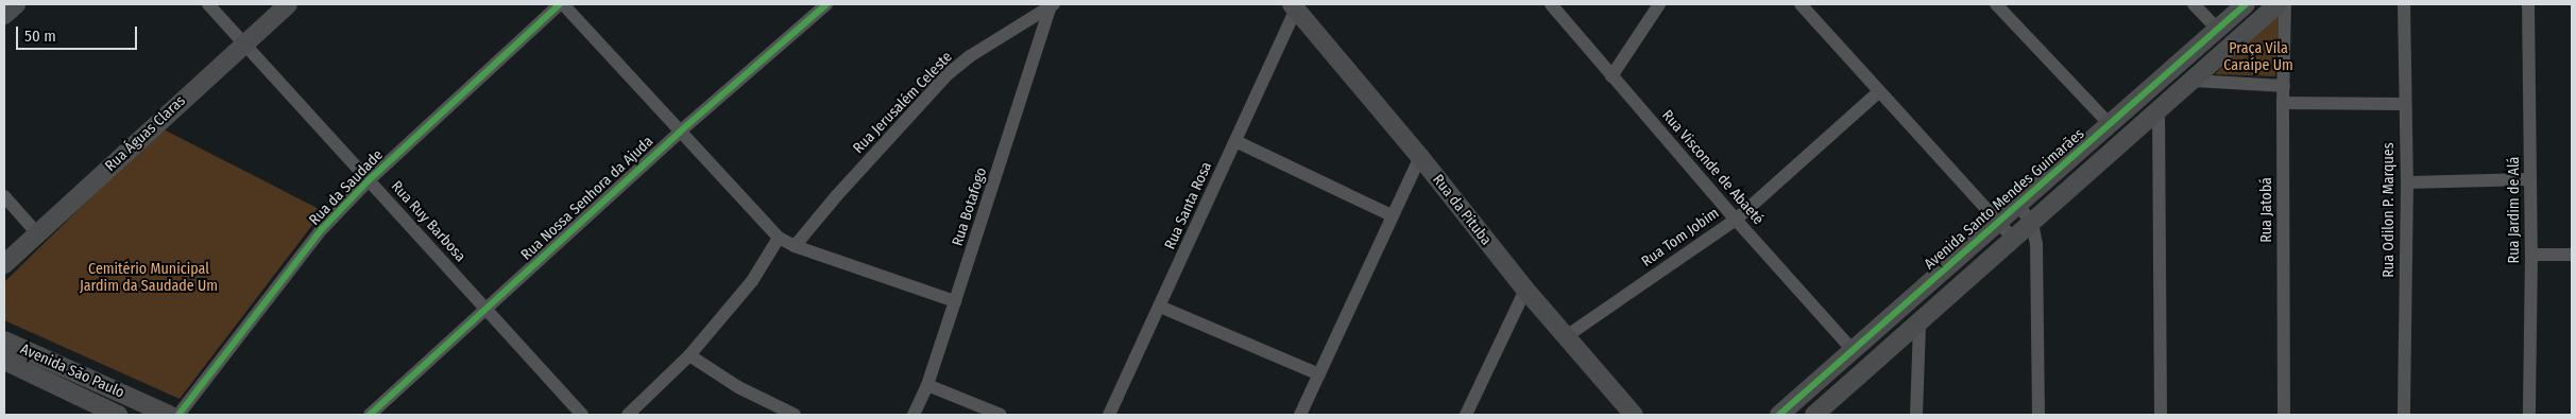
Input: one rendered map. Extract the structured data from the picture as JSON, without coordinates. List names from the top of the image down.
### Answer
{
  "streets": {
    "street": [
      "Rua Jerusalém Celeste",
      "Rua Águas Claras",
      "Rua Visconde de Abaeté",
      "Rua da Saudade",
      "Rua Nossa Senhora da Ajuda",
      "Avenida Santo Mendes Guimarães",
      "Rua Santa Rosa",
      "Rua Botafogo",
      "Rua da Pituba",
      "Rua Jatobá",
      "Rua Odilon P. Marques",
      "Rua Jardim de Alá",
      "Rua Ruy Barbosa",
      "Rua Tom Jobim",
      "Avenida São Paulo"
    ]
  },
  "crossings": [
    ["Rua Jerusalém Celeste", "Rua Botafogo"],
    ["Rua Águas Claras", "Rua Ruy Barbosa"],
    ["Rua Visconde de Abaeté", "Avenida Santo Mendes Guimarães"],
    ["Rua Visconde de Abaeté", "Rua Tom Jobim"],
    ["Rua da Saudade", "Rua Ruy Barbosa"],
    ["Rua Nossa Senhora da Ajuda", "Rua Ruy Barbosa"],
    ["Rua Santa Rosa", "Rua da Pituba"],
    ["Rua da Pituba", "Rua Tom Jobim"]
  ],
  "parks": ["Praça Vila Caraípe Um", "Cemitério Municipal Jardim da Saudade Um"],
  "scale_bar": "50 m"
}
